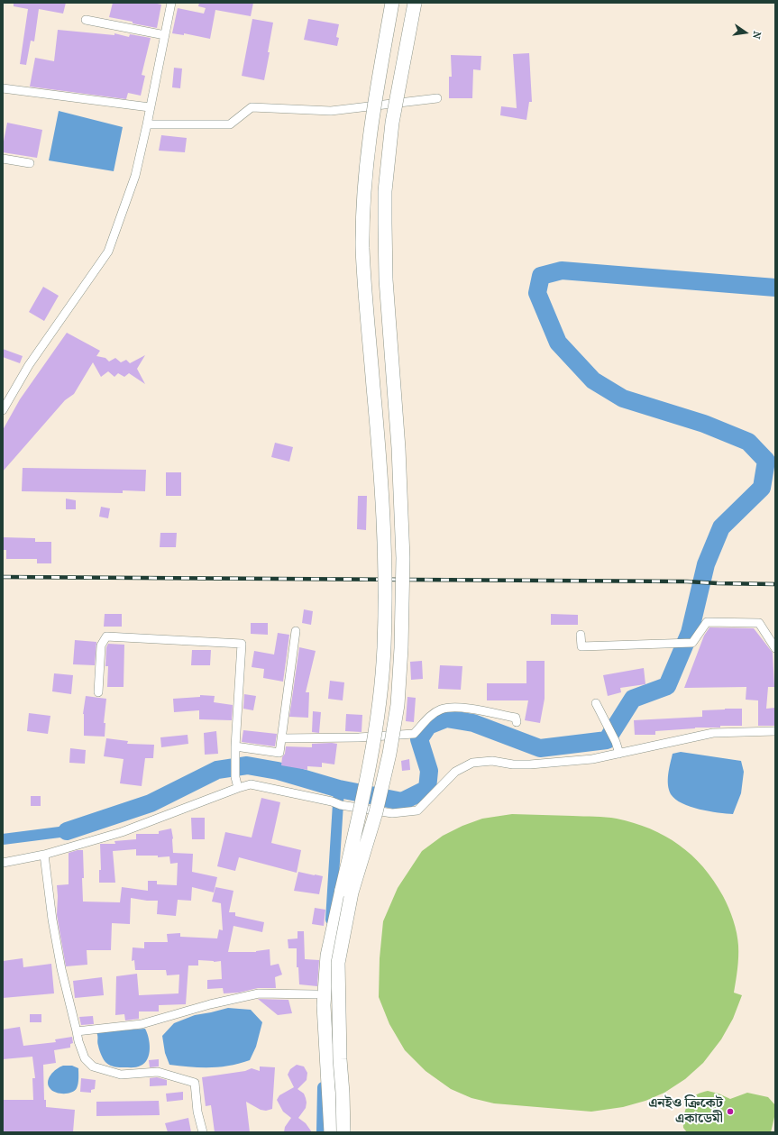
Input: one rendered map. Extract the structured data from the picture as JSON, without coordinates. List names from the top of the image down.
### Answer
{
  "places": ["এনইও ক্রিকেট একাডেমী"],
  "north": "right"
}
